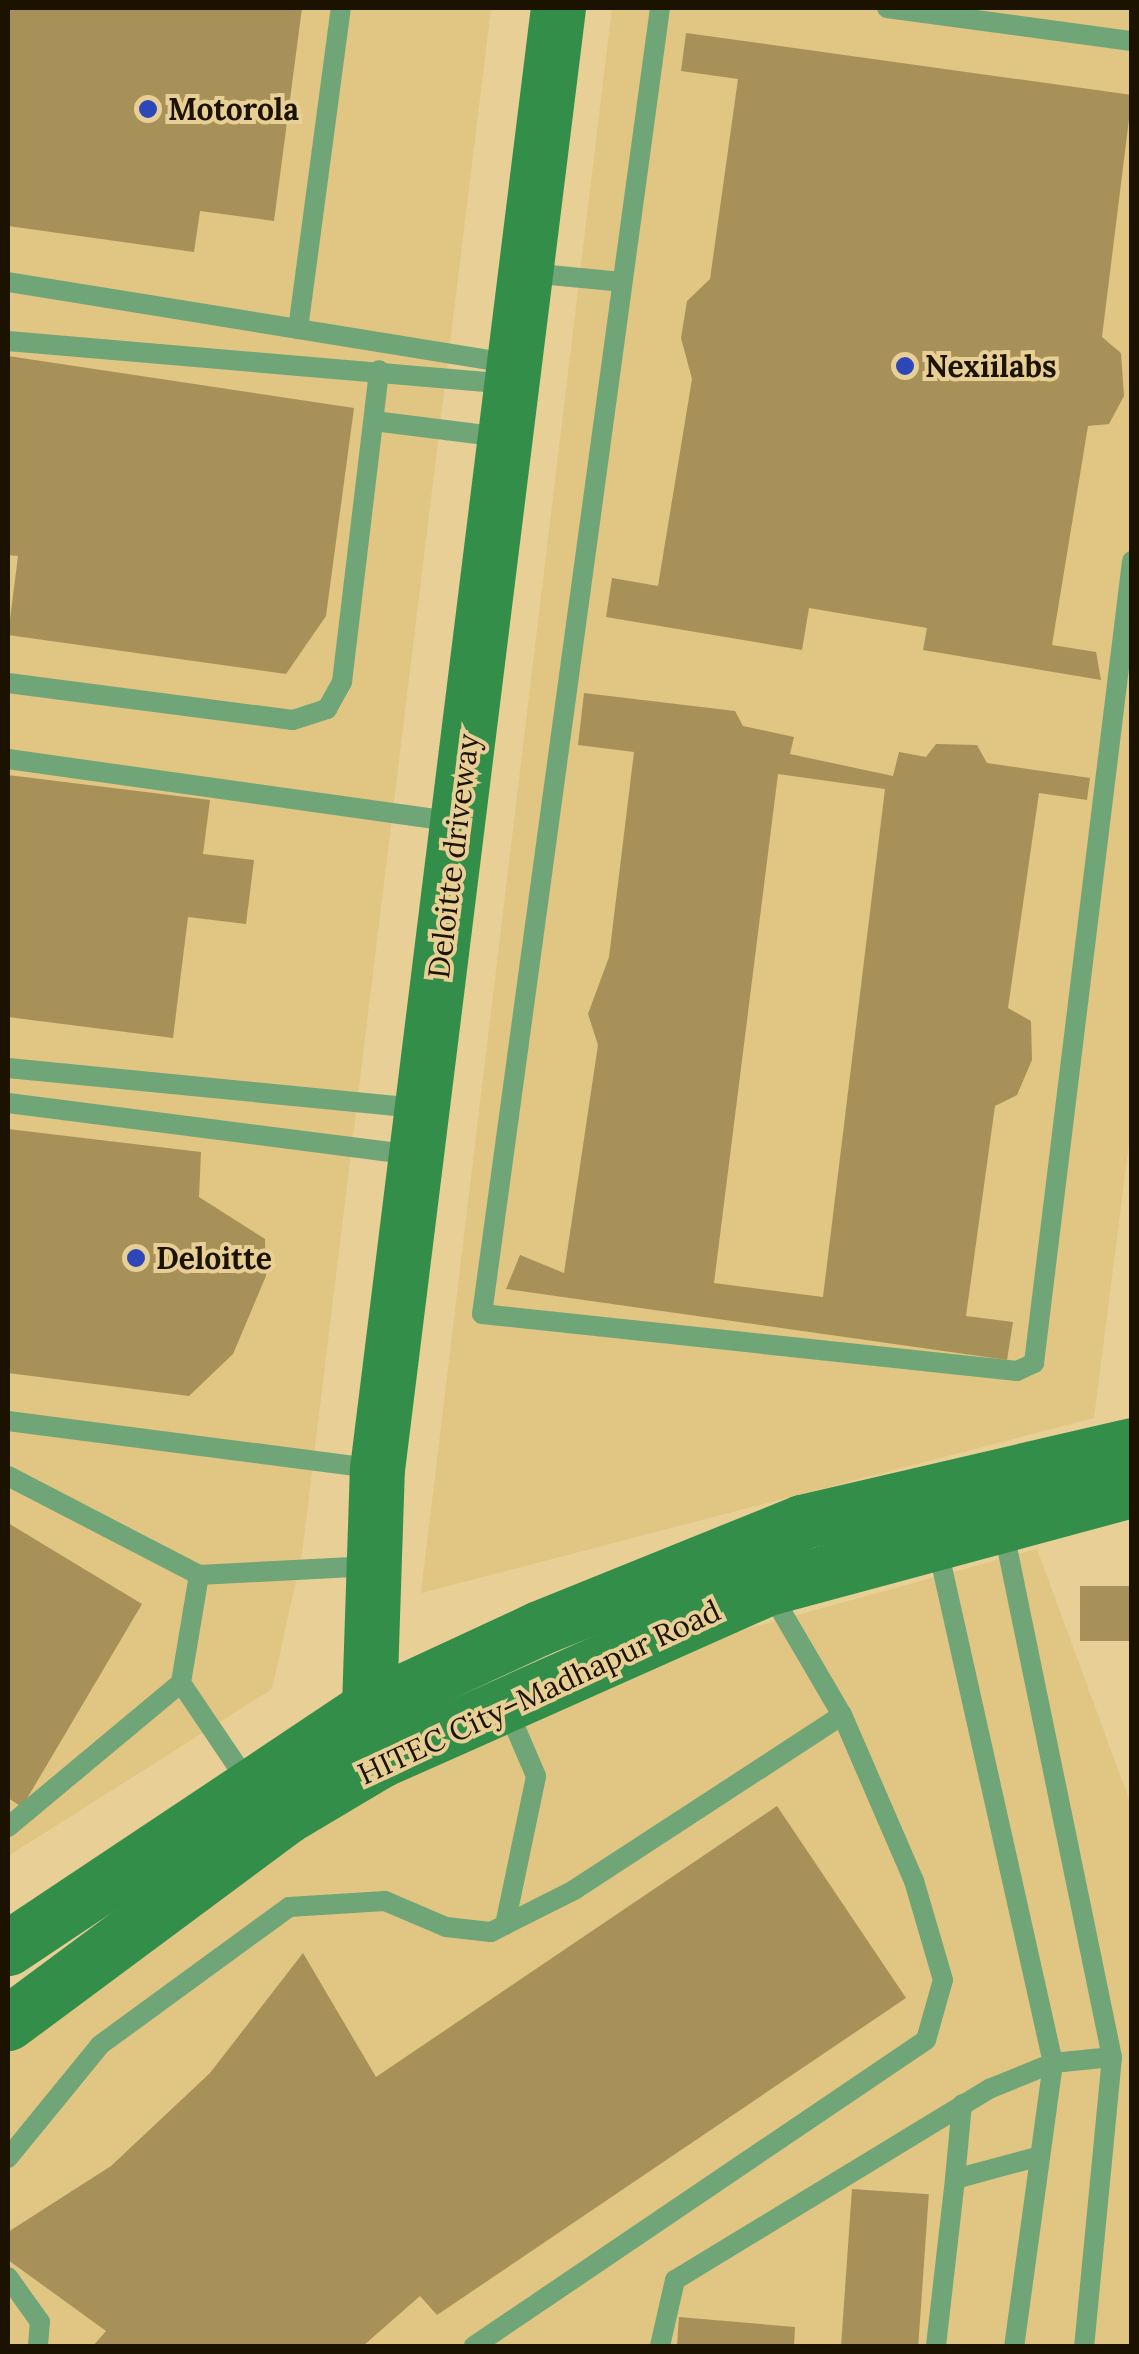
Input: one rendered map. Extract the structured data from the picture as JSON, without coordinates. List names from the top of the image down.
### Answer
{
  "streets": {
    "main road": ["Deloitte driveway", "HITEC City–Madhapur Road"]
  },
  "crossings": [
    ["Deloitte driveway", "HITEC City–Madhapur Road"]
  ],
  "places": ["Motorola", "Nexiilabs", "Deloitte"]
}
